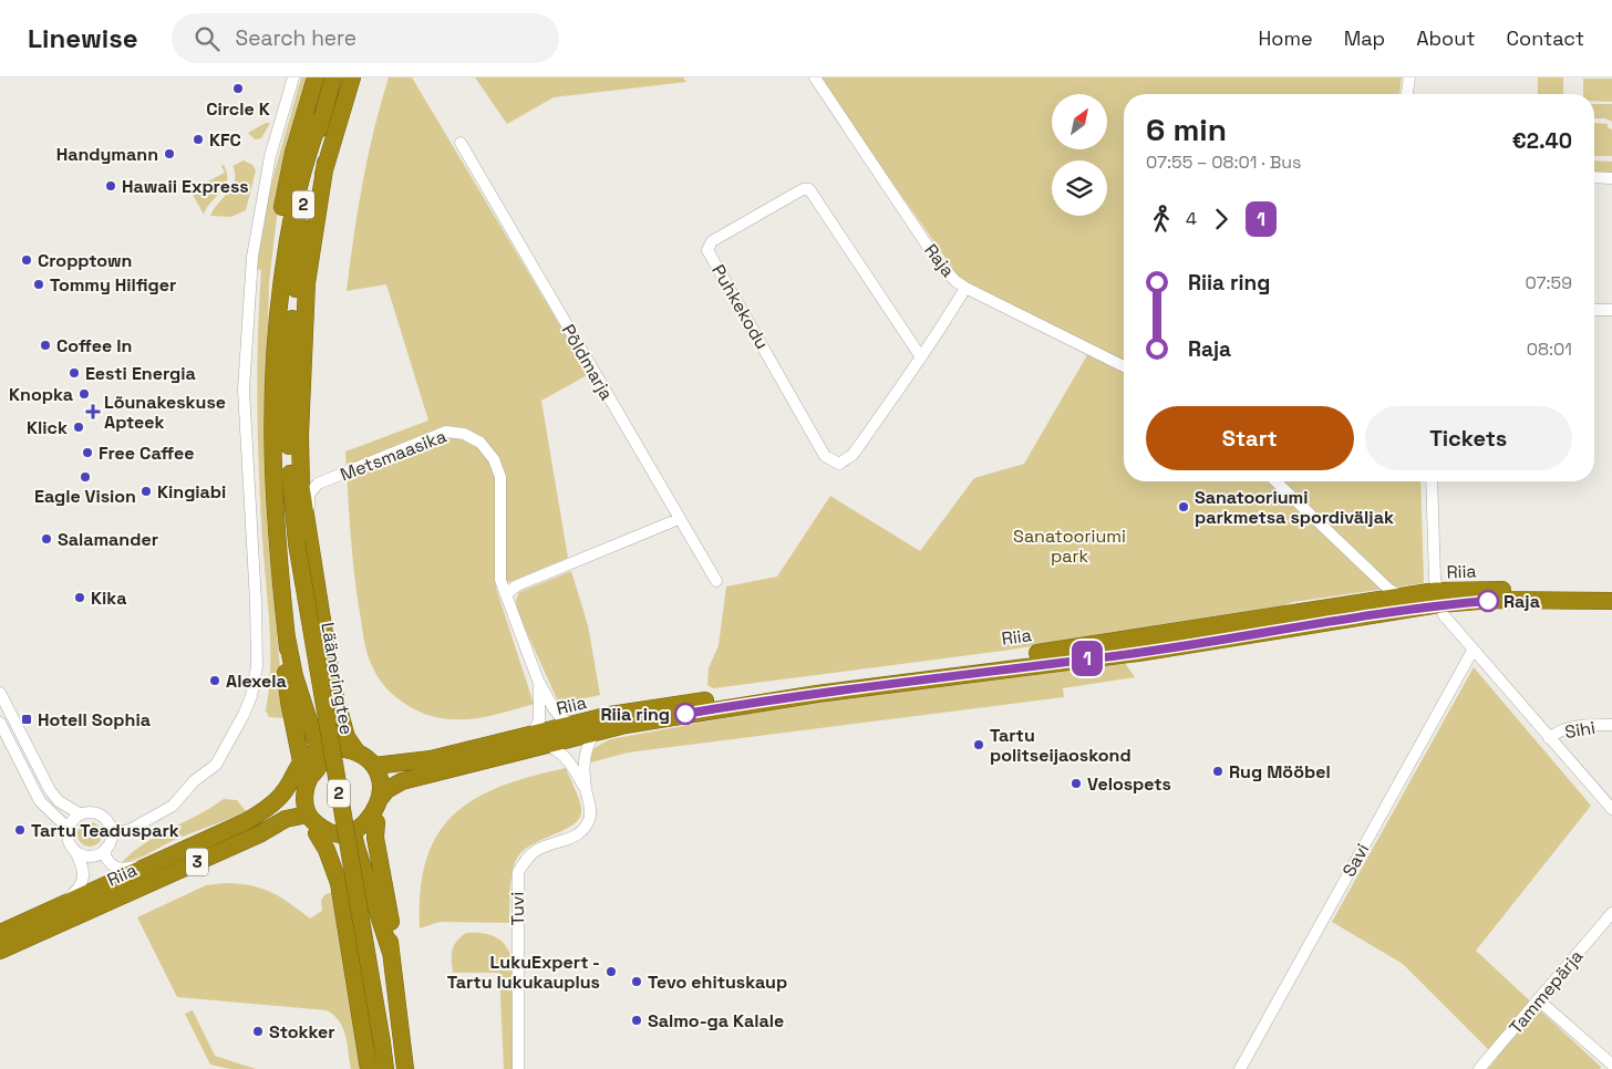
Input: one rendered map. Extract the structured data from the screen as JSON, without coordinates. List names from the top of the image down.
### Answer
{
  "streets": {
    "highway": [
      "2",
      "Riia",
      "Lääneringtee",
      "3"
    ],
    "street": [
      "Raja",
      "Puhkekodu",
      "Põldmarja",
      "Metsmaasika",
      "Sihi",
      "Savi",
      "Tuvi",
      "Tammepärja"
    ]
  },
  "crossings": [
    ["Raja", "Puhkekodu"],
    ["Metsmaasika", "Riia"],
    ["Metsmaasika", "Lääneringtee"],
    ["Metsmaasika", "Tuvi"],
    ["Riia", "Tuvi"]
  ],
  "parks": ["Sanatooriumi park"],
  "places": {
    "other": [
      "Circle K",
      "KFC",
      "Handymann",
      "Hawaii Express",
      "Cropptown",
      "Tommy Hilfiger",
      "Coffee In",
      "Eesti Energia",
      "Knopka",
      "Klick",
      "Free Caffee",
      "Eagle Vision",
      "Kingiabi",
      "Sanatooriumi parkmetsa spordiväljak",
      "Salamander",
      "Kika",
      "Raja",
      "Alexela",
      "Riia ring",
      "Tartu politseijaoskond",
      "Rug Mööbel",
      "Velospets",
      "Tartu Teaduspark",
      "LukuExpert - Tartu lukukauplus",
      "Tevo ehituskaup",
      "Salmo-ga Kalale",
      "Stokker"
    ],
    "health": ["Lõunakeskuse Apteek"],
    "transit": ["Hotell Sophia"]
  },
  "lines": ["bus line 1"],
  "north": "top right",
  "page": {
    "header": "Linewise",
    "search": "Search here",
    "nav": [
      "Home",
      "Map",
      "About",
      "Contact"
    ],
    "on_map": "1",
    "heading": ["6 min", "07:55 – 08:01 · Bus", "€2.40"],
    "legs": ["4", "1"],
    "list": [
      {
        "name": "Riia ring",
        "value": "07:59"
      },
      {
        "name": "Raja",
        "value": "08:01"
      }
    ],
    "buttons": ["Start", "Tickets"]
  }
}
